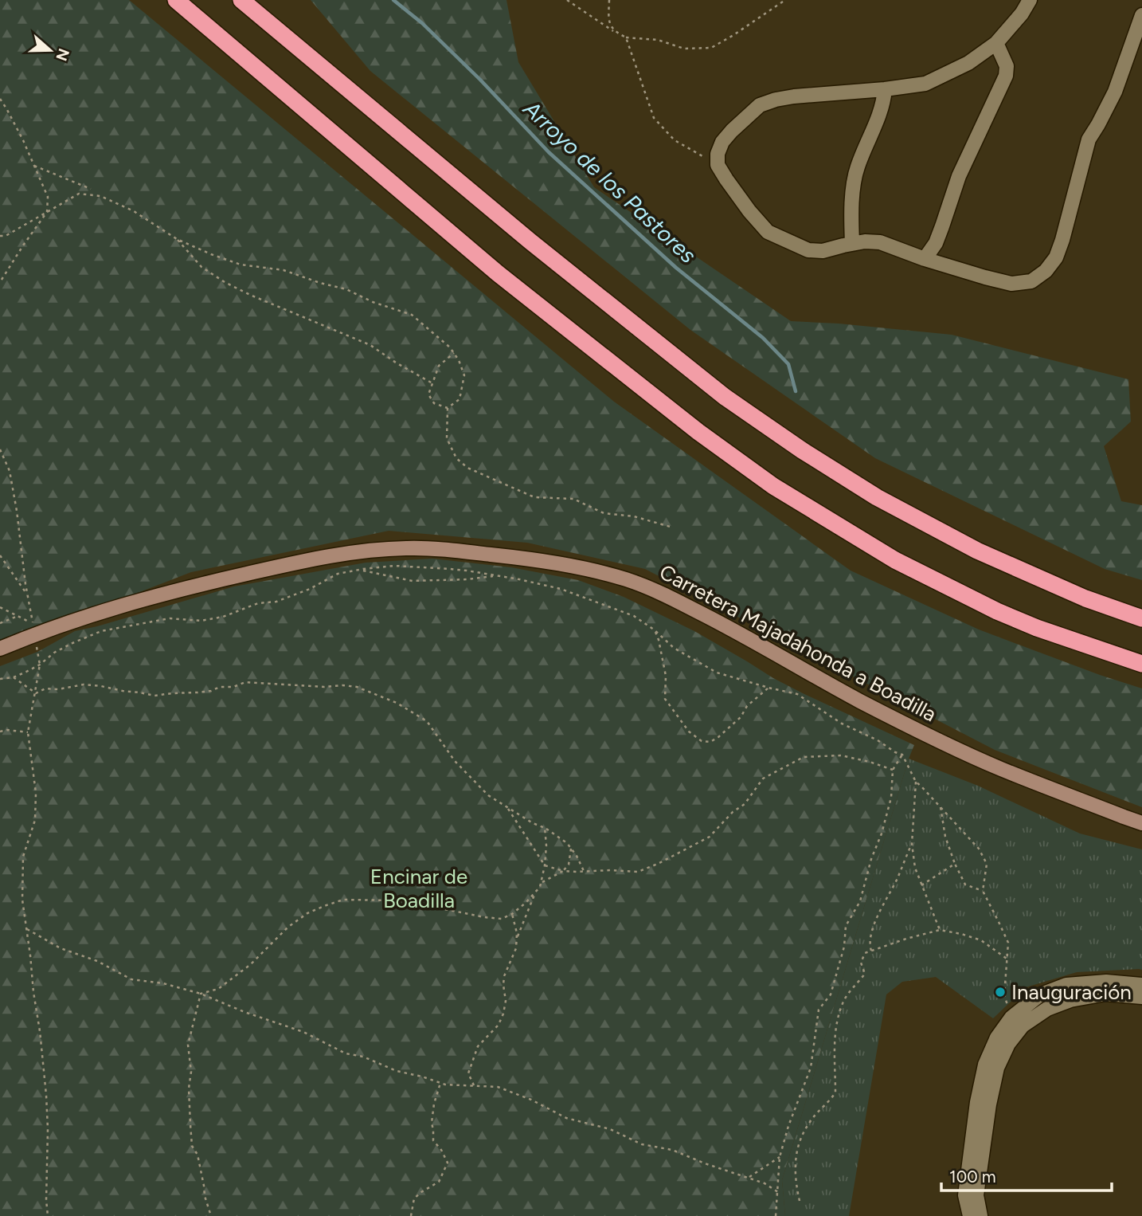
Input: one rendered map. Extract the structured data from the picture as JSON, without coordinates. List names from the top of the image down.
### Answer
{
  "streets": {
    "street": ["Carretera Majadahonda a Boadilla"]
  },
  "water": ["Arroyo de los Pastores"],
  "parks": ["Encinar de Boadilla"],
  "places": ["Inauguración"],
  "scale_bar": "100 m",
  "north": "right"
}
